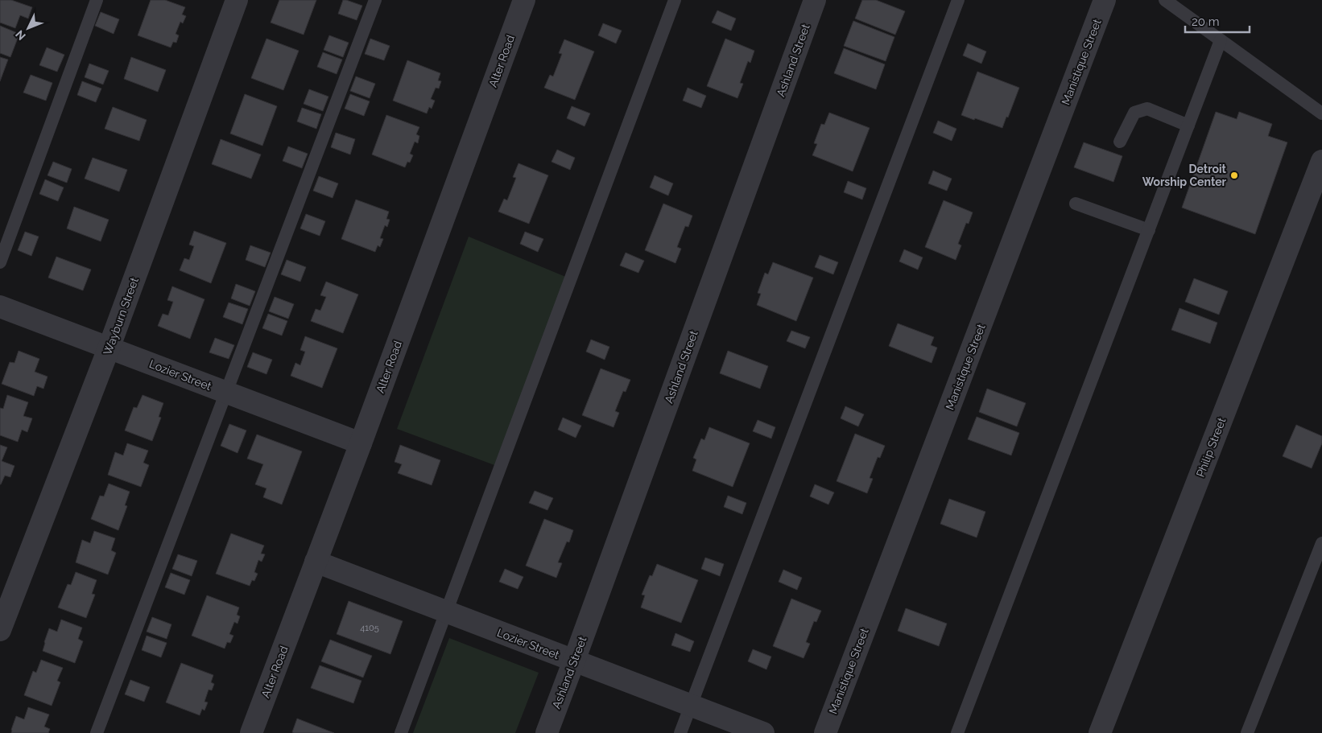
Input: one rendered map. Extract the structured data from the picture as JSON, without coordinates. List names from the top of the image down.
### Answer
{
  "streets": {
    "street": [
      "Ashland Street",
      "Alter Road",
      "Manistique Street",
      "Wayburn Street",
      "Lozier Street",
      "Philip Street"
    ]
  },
  "crossings": [
    ["Ashland Street", "Lozier Street"],
    ["Alter Road", "Lozier Street"],
    ["Wayburn Street", "Lozier Street"]
  ],
  "places": ["Detroit Worship Center"],
  "house_numbers": ["4105"],
  "scale_bar": "20 m",
  "north": "bottom left"
}
